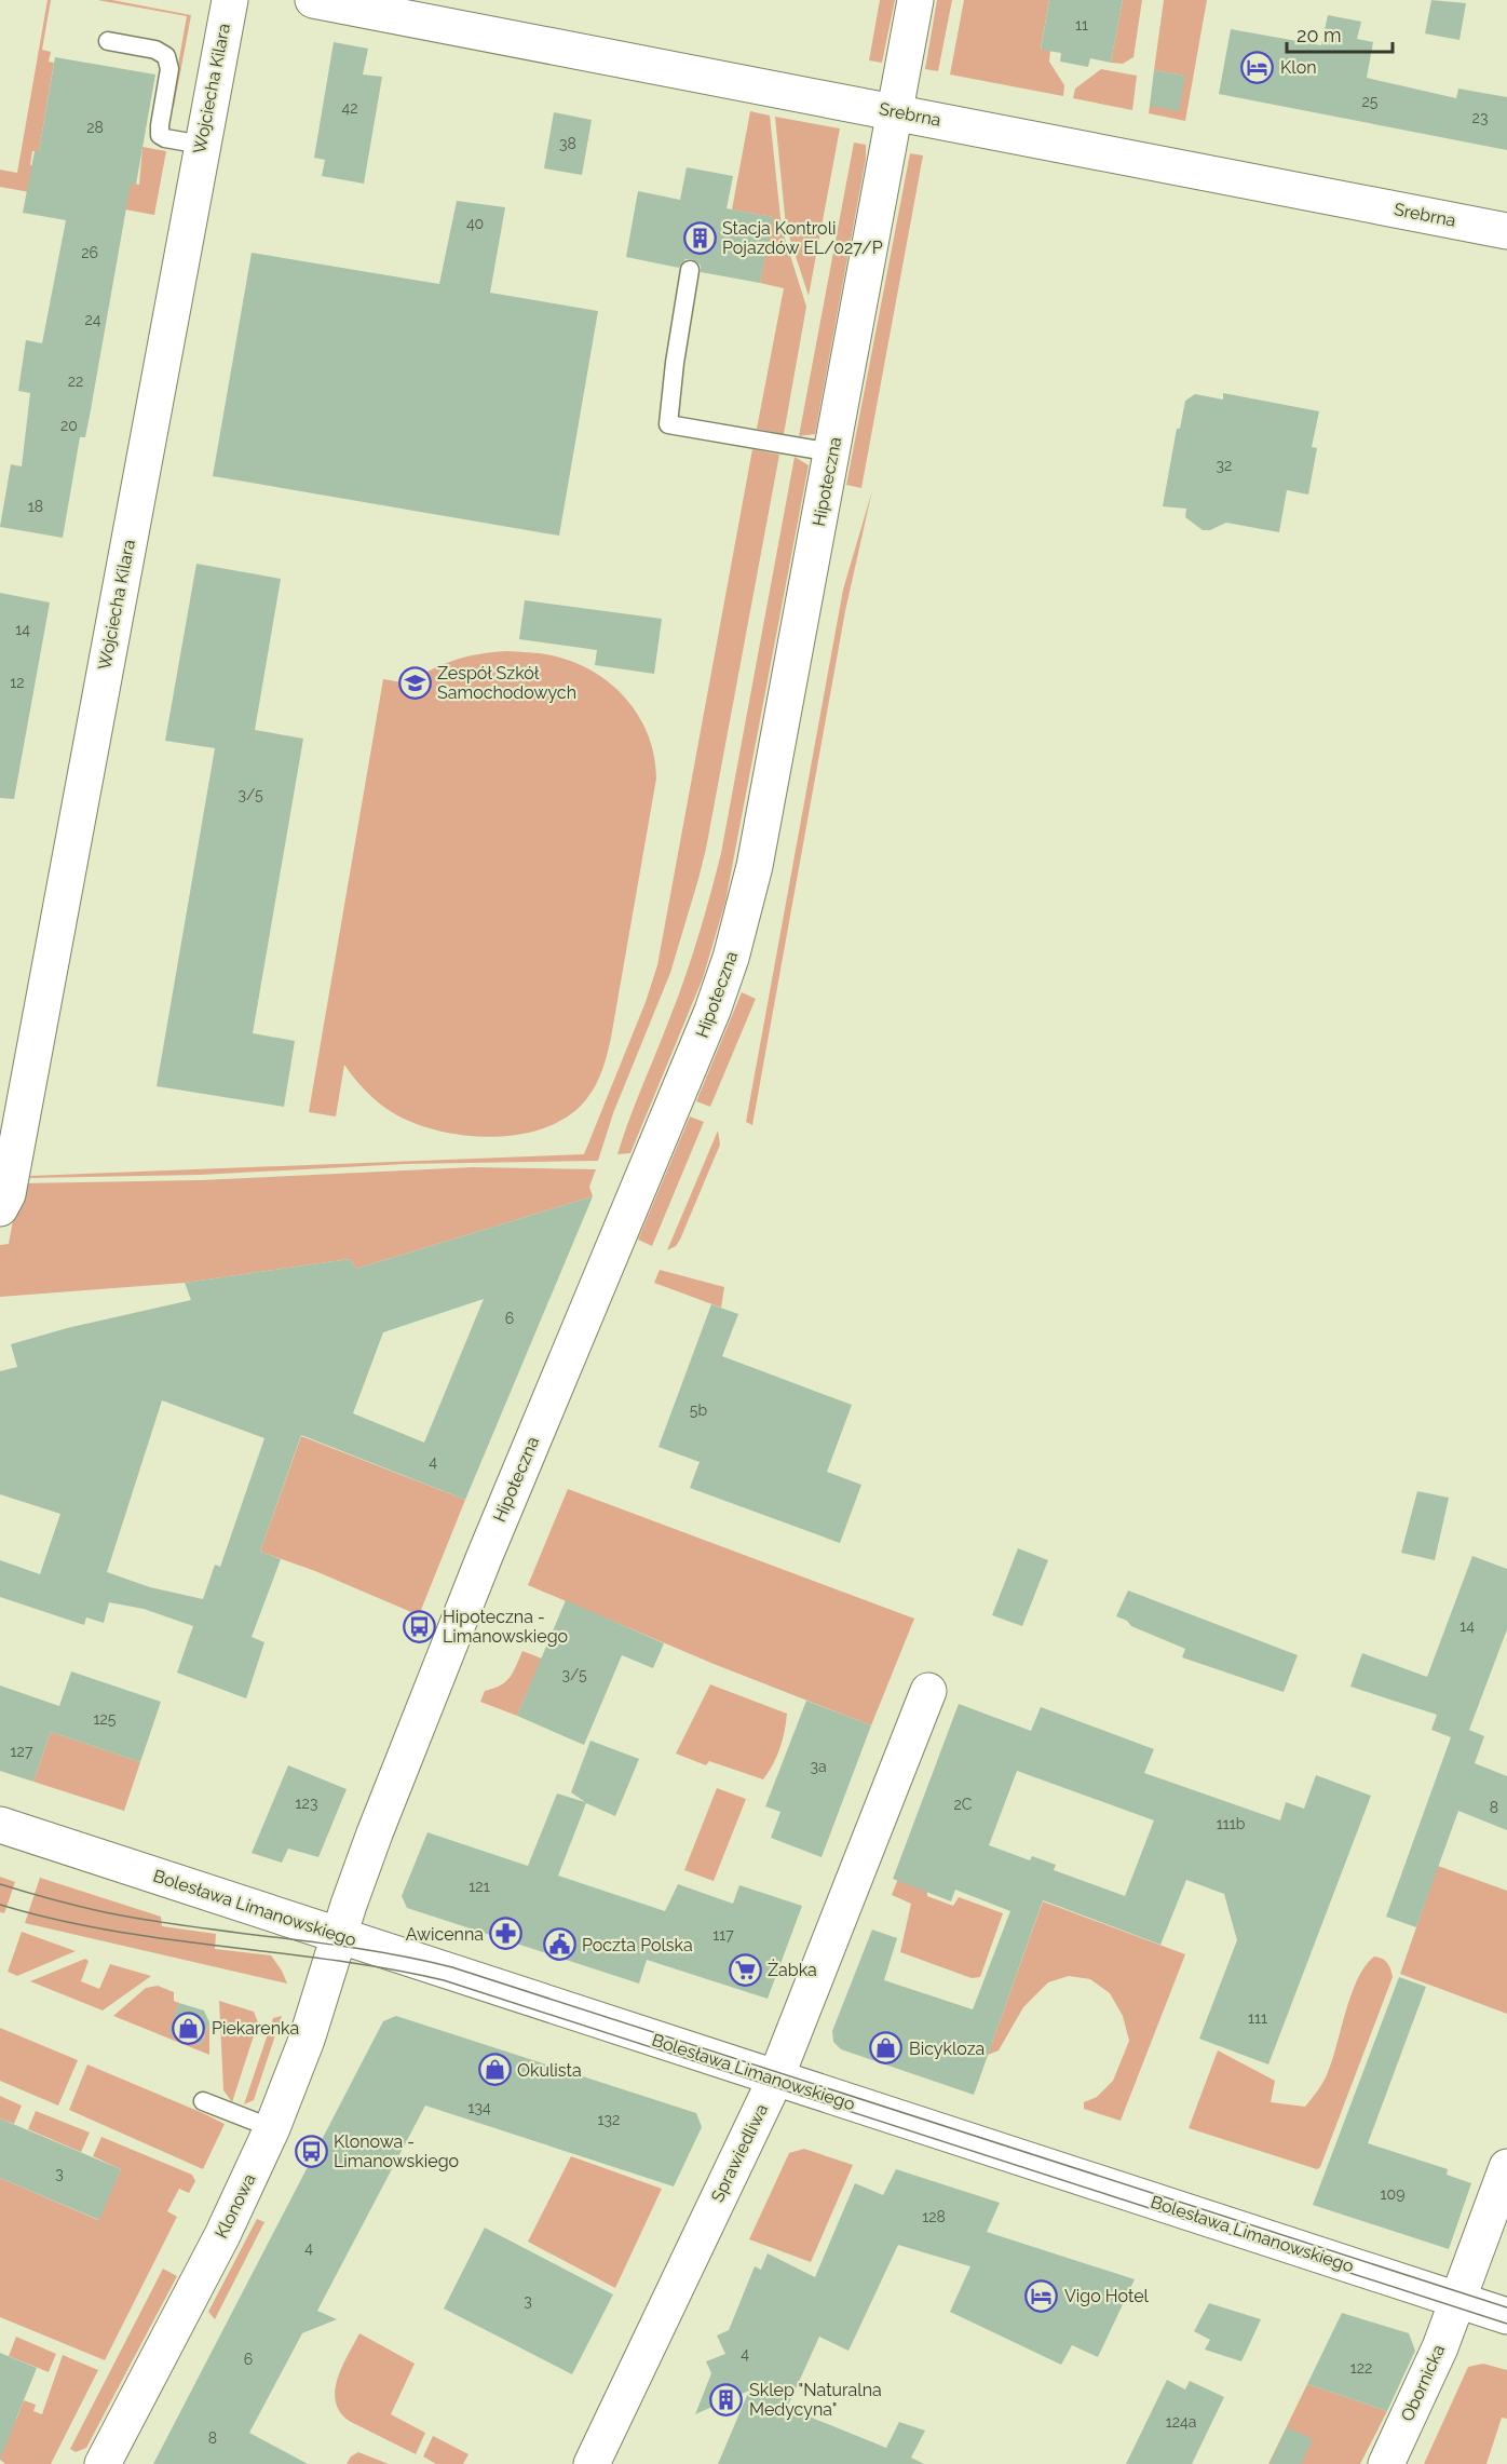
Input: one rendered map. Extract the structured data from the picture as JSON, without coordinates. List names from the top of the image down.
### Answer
{
  "streets": {
    "street": [
      "Wojciecha Kilara",
      "Srebrna",
      "Hipoteczna",
      "Bolesława Limanowskiego",
      "Sprawiedliwa",
      "Klonowa",
      "Obornicka"
    ]
  },
  "crossings": [
    ["Srebrna", "Hipoteczna"],
    ["Hipoteczna", "Bolesława Limanowskiego"],
    ["Hipoteczna", "Klonowa"],
    ["Bolesława Limanowskiego", "Sprawiedliwa"],
    ["Bolesława Limanowskiego", "Klonowa"],
    ["Bolesława Limanowskiego", "Obornicka"]
  ],
  "places": {
    "hotel": ["Klon", "Vigo Hotel"],
    "building": ["Stacja Kontroli Pojazdów EL/027/P", "Sklep \"Naturalna Medycyna\""],
    "school or university": ["Zespół Szkół Samochodowych"],
    "bus stop": ["Hipoteczna - Limanowskiego", "Klonowa - Limanowskiego"],
    "pharmacy": ["Awicenna"],
    "public building": ["Poczta Polska"],
    "supermarket": ["Żabka"],
    "shop": ["Piekarenka", "Bicykloza", "Okulista"]
  },
  "house_numbers": [
    "11",
    "25",
    "42",
    "23",
    "28",
    "38",
    "40",
    "26",
    "24",
    "22",
    "20",
    "32",
    "18",
    "14",
    "12",
    "3/5",
    "6",
    "5b",
    "4",
    "14",
    "3/5",
    "125",
    "127",
    "3a",
    "123",
    "2C",
    "8",
    "111b",
    "121",
    "117",
    "111",
    "134",
    "132",
    "3",
    "109",
    "128",
    "4",
    "3",
    "4",
    "6",
    "122",
    "124a",
    "8"
  ],
  "scale_bar": "20 m"
}
